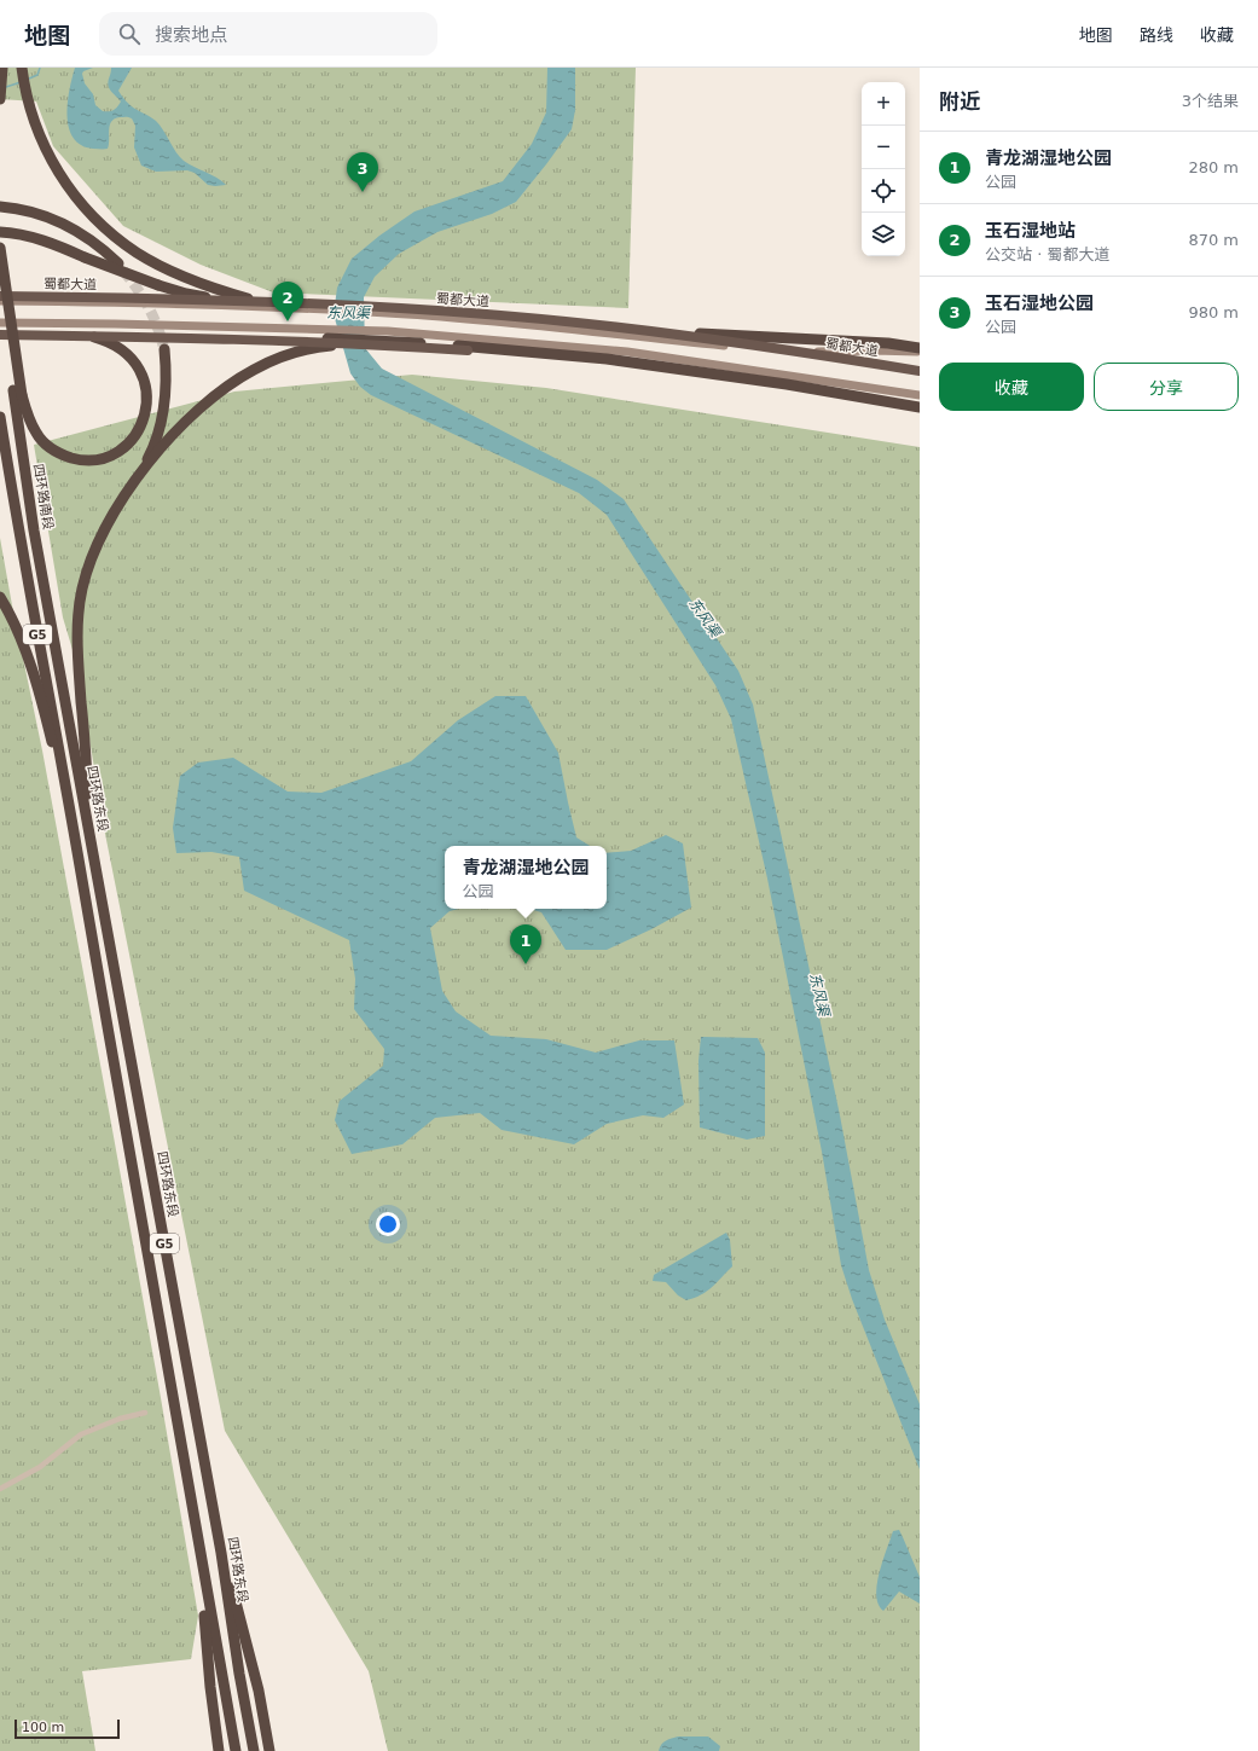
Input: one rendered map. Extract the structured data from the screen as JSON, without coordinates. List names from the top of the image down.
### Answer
{
  "streets": {
    "highway": [
      "蜀都大道",
      "四环路南段",
      "G5",
      "四环路东段"
    ]
  },
  "crossings": [
    ["四环路南段", "四环路东段"]
  ],
  "water": ["东风渠"],
  "scale_bar": "100 m",
  "page": {
    "header": "地图",
    "search": "搜索地点",
    "nav": ["地图", "路线", "收藏"],
    "heading": ["附近", "3个结果"],
    "map_buttons": ["+", "−"],
    "list": [
      {
        "mark": "1",
        "name": "青龙湖湿地公园",
        "note": "公园",
        "value": "280 m"
      },
      {
        "mark": "2",
        "name": "玉石湿地站",
        "note": "公交站 · 蜀都大道",
        "value": "870 m"
      },
      {
        "mark": "3",
        "name": "玉石湿地公园",
        "note": "公园",
        "value": "980 m"
      }
    ],
    "pins": ["3", "2", "1"],
    "buttons": ["收藏", "分享"],
    "popup": ["青龙湖湿地公园", "公园"],
    "scale": "100 m"
  }
}
